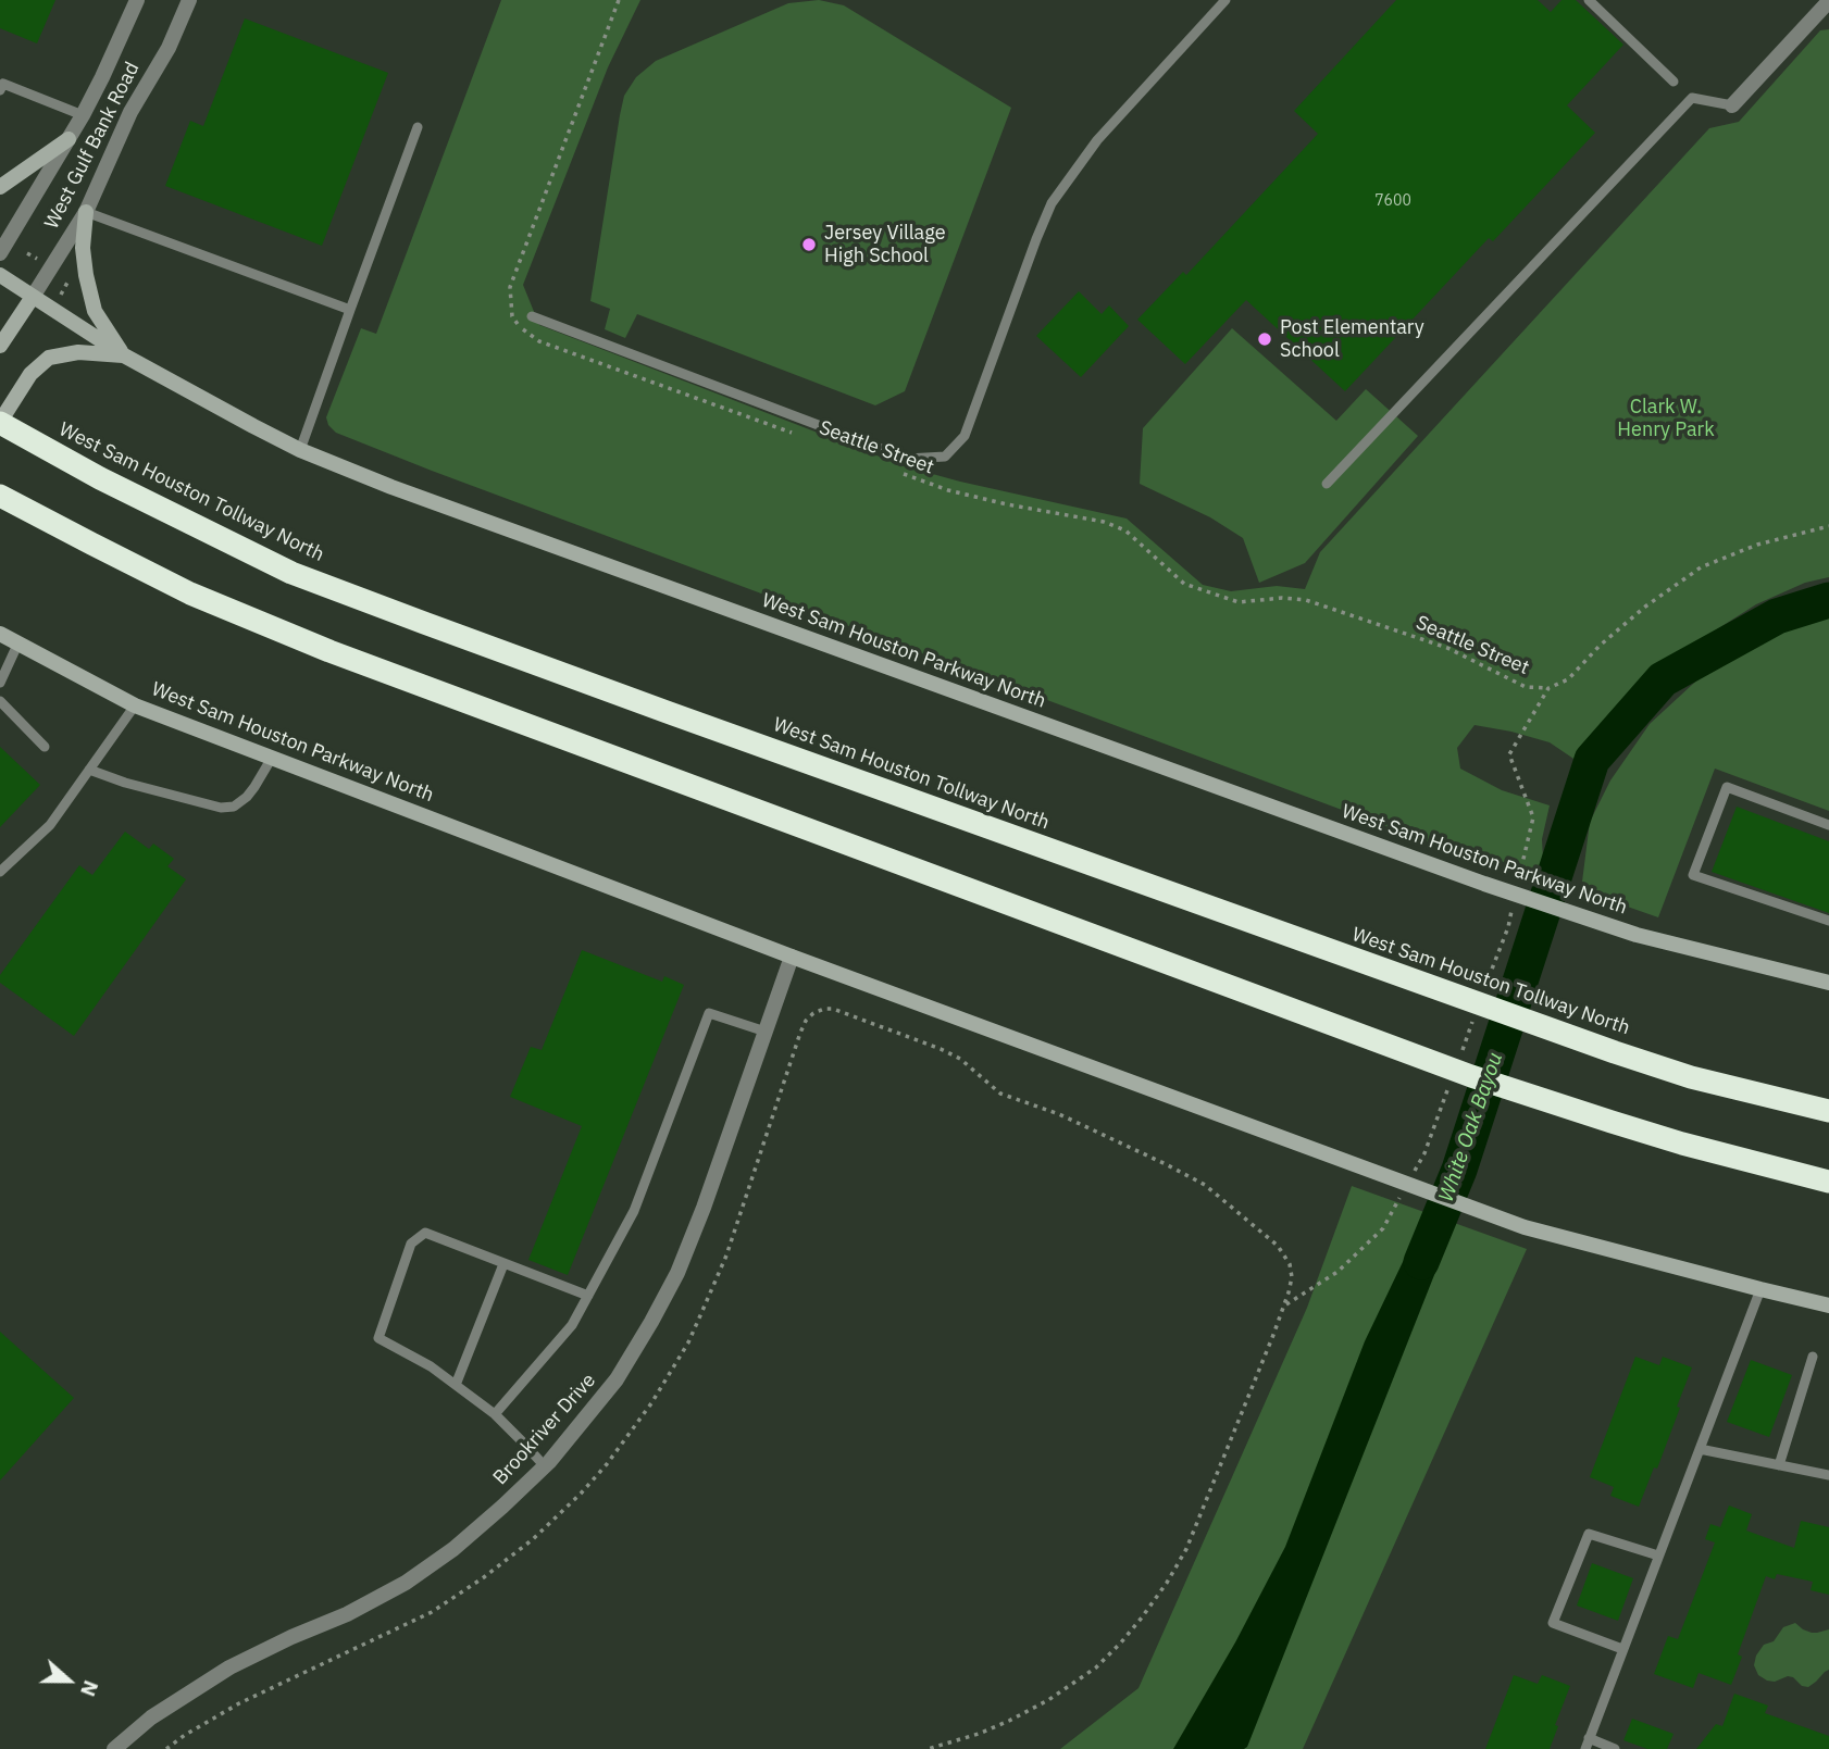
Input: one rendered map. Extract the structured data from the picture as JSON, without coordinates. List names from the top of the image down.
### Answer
{
  "streets": {
    "highway": ["West Sam Houston Tollway North"],
    "main road": ["West Gulf Bank Road", "West Sam Houston Parkway North"],
    "street": ["Brookriver Drive"],
    "path": ["Seattle Street"]
  },
  "crossings": [
    ["West Gulf Bank Road", "West Sam Houston Parkway North"],
    ["West Sam Houston Parkway North", "Brookriver Drive"]
  ],
  "water": ["White Oak Bayou"],
  "parks": ["Clark W. Henry Park"],
  "places": ["Jersey Village High School", "Post Elementary School"],
  "house_numbers": ["7600"],
  "north": "right"
}
